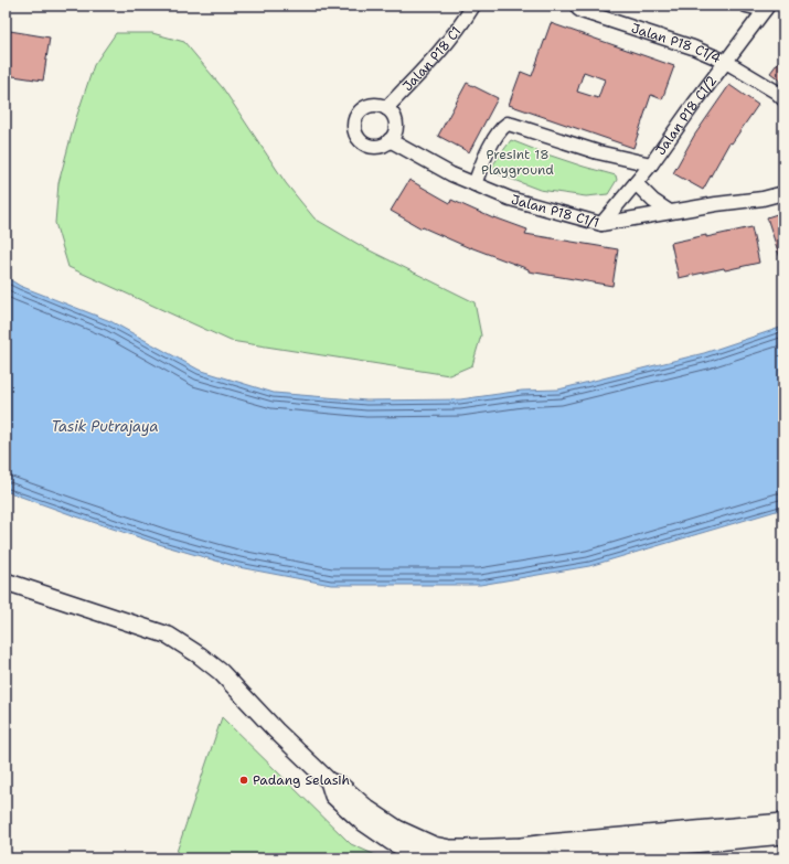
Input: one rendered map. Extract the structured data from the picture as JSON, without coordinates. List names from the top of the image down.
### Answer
{
  "streets": {
    "street": [
      "Jalan P18 C1/4",
      "Jalan P18 C1",
      "Jalan P18 C1/2",
      "Jalan P18 C1/1"
    ]
  },
  "crossings": [
    ["Jalan P18 C1/4", "Jalan P18 C1/2"],
    ["Jalan P18 C1", "Jalan P18 C1/1"],
    ["Jalan P18 C1/2", "Jalan P18 C1/1"]
  ],
  "water": ["Tasik Putrajaya"],
  "parks": ["Presint 18 Playground"],
  "places": ["Padang Selasih"]
}
